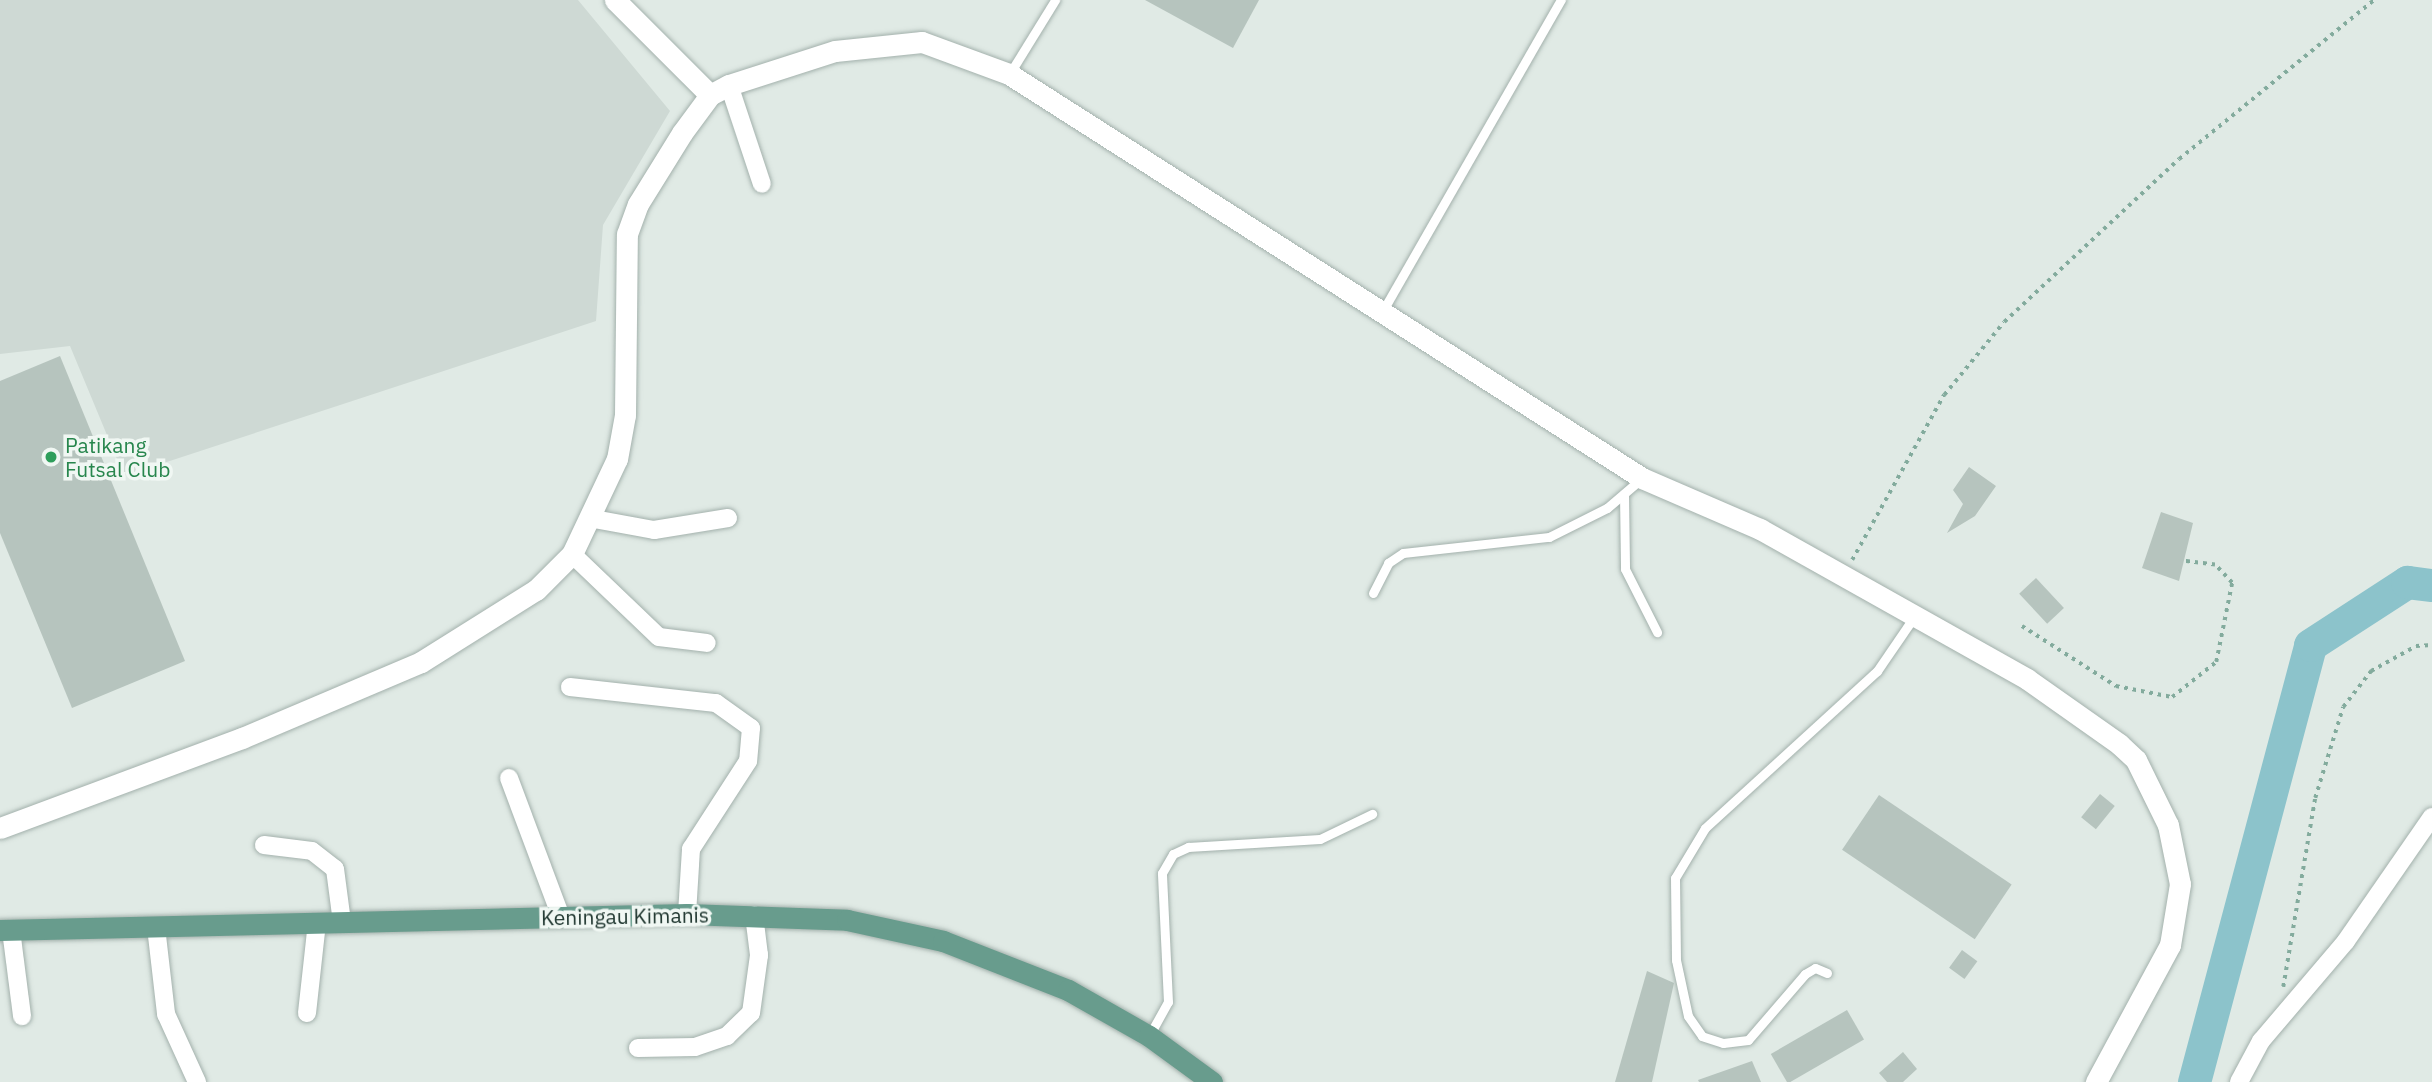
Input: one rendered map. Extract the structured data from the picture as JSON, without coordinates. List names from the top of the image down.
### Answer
{
  "streets": {
    "main road": ["Keningau Kimanis"]
  },
  "places": ["Patikang Futsal Club"]
}
